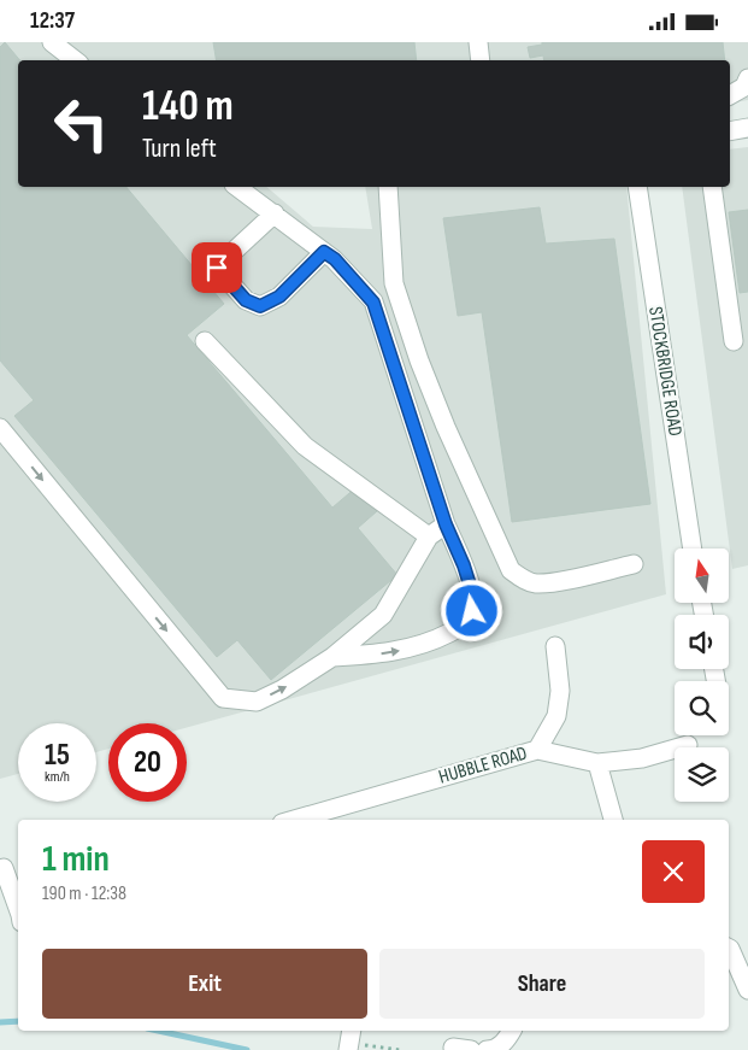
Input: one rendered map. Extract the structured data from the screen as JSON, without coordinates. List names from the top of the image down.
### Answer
{
  "streets": {
    "street": ["STOCKBRIDGE ROAD", "HUBBLE ROAD"]
  },
  "north": "top",
  "page": {
    "status": "12:37",
    "turn": ["140 m", "Turn left"],
    "speed": "15 km/h",
    "limit": "20",
    "heading": ["1 min", "190 m · 12:38"],
    "buttons": ["Exit", "Share"]
  }
}
